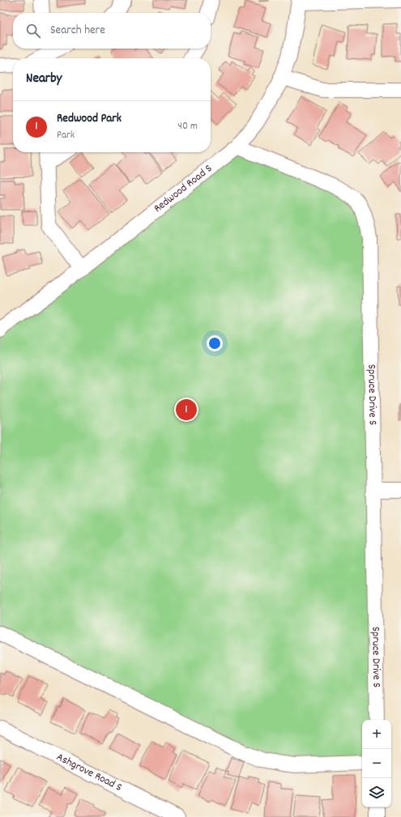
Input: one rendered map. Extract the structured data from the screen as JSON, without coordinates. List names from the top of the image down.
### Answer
{
  "streets": {
    "street": ["Redwood Road S", "Spruce Drive S", "Ashgrove Road S"]
  },
  "crossings": [
    ["Redwood Road S", "Spruce Drive S"]
  ],
  "page": {
    "search": "Search here",
    "heading": "Nearby",
    "list": [
      {
        "mark": "1",
        "name": "Redwood Park",
        "note": "Park",
        "value": "40 m"
      }
    ],
    "pins": "1",
    "map_buttons": ["+", "−"]
  }
}
